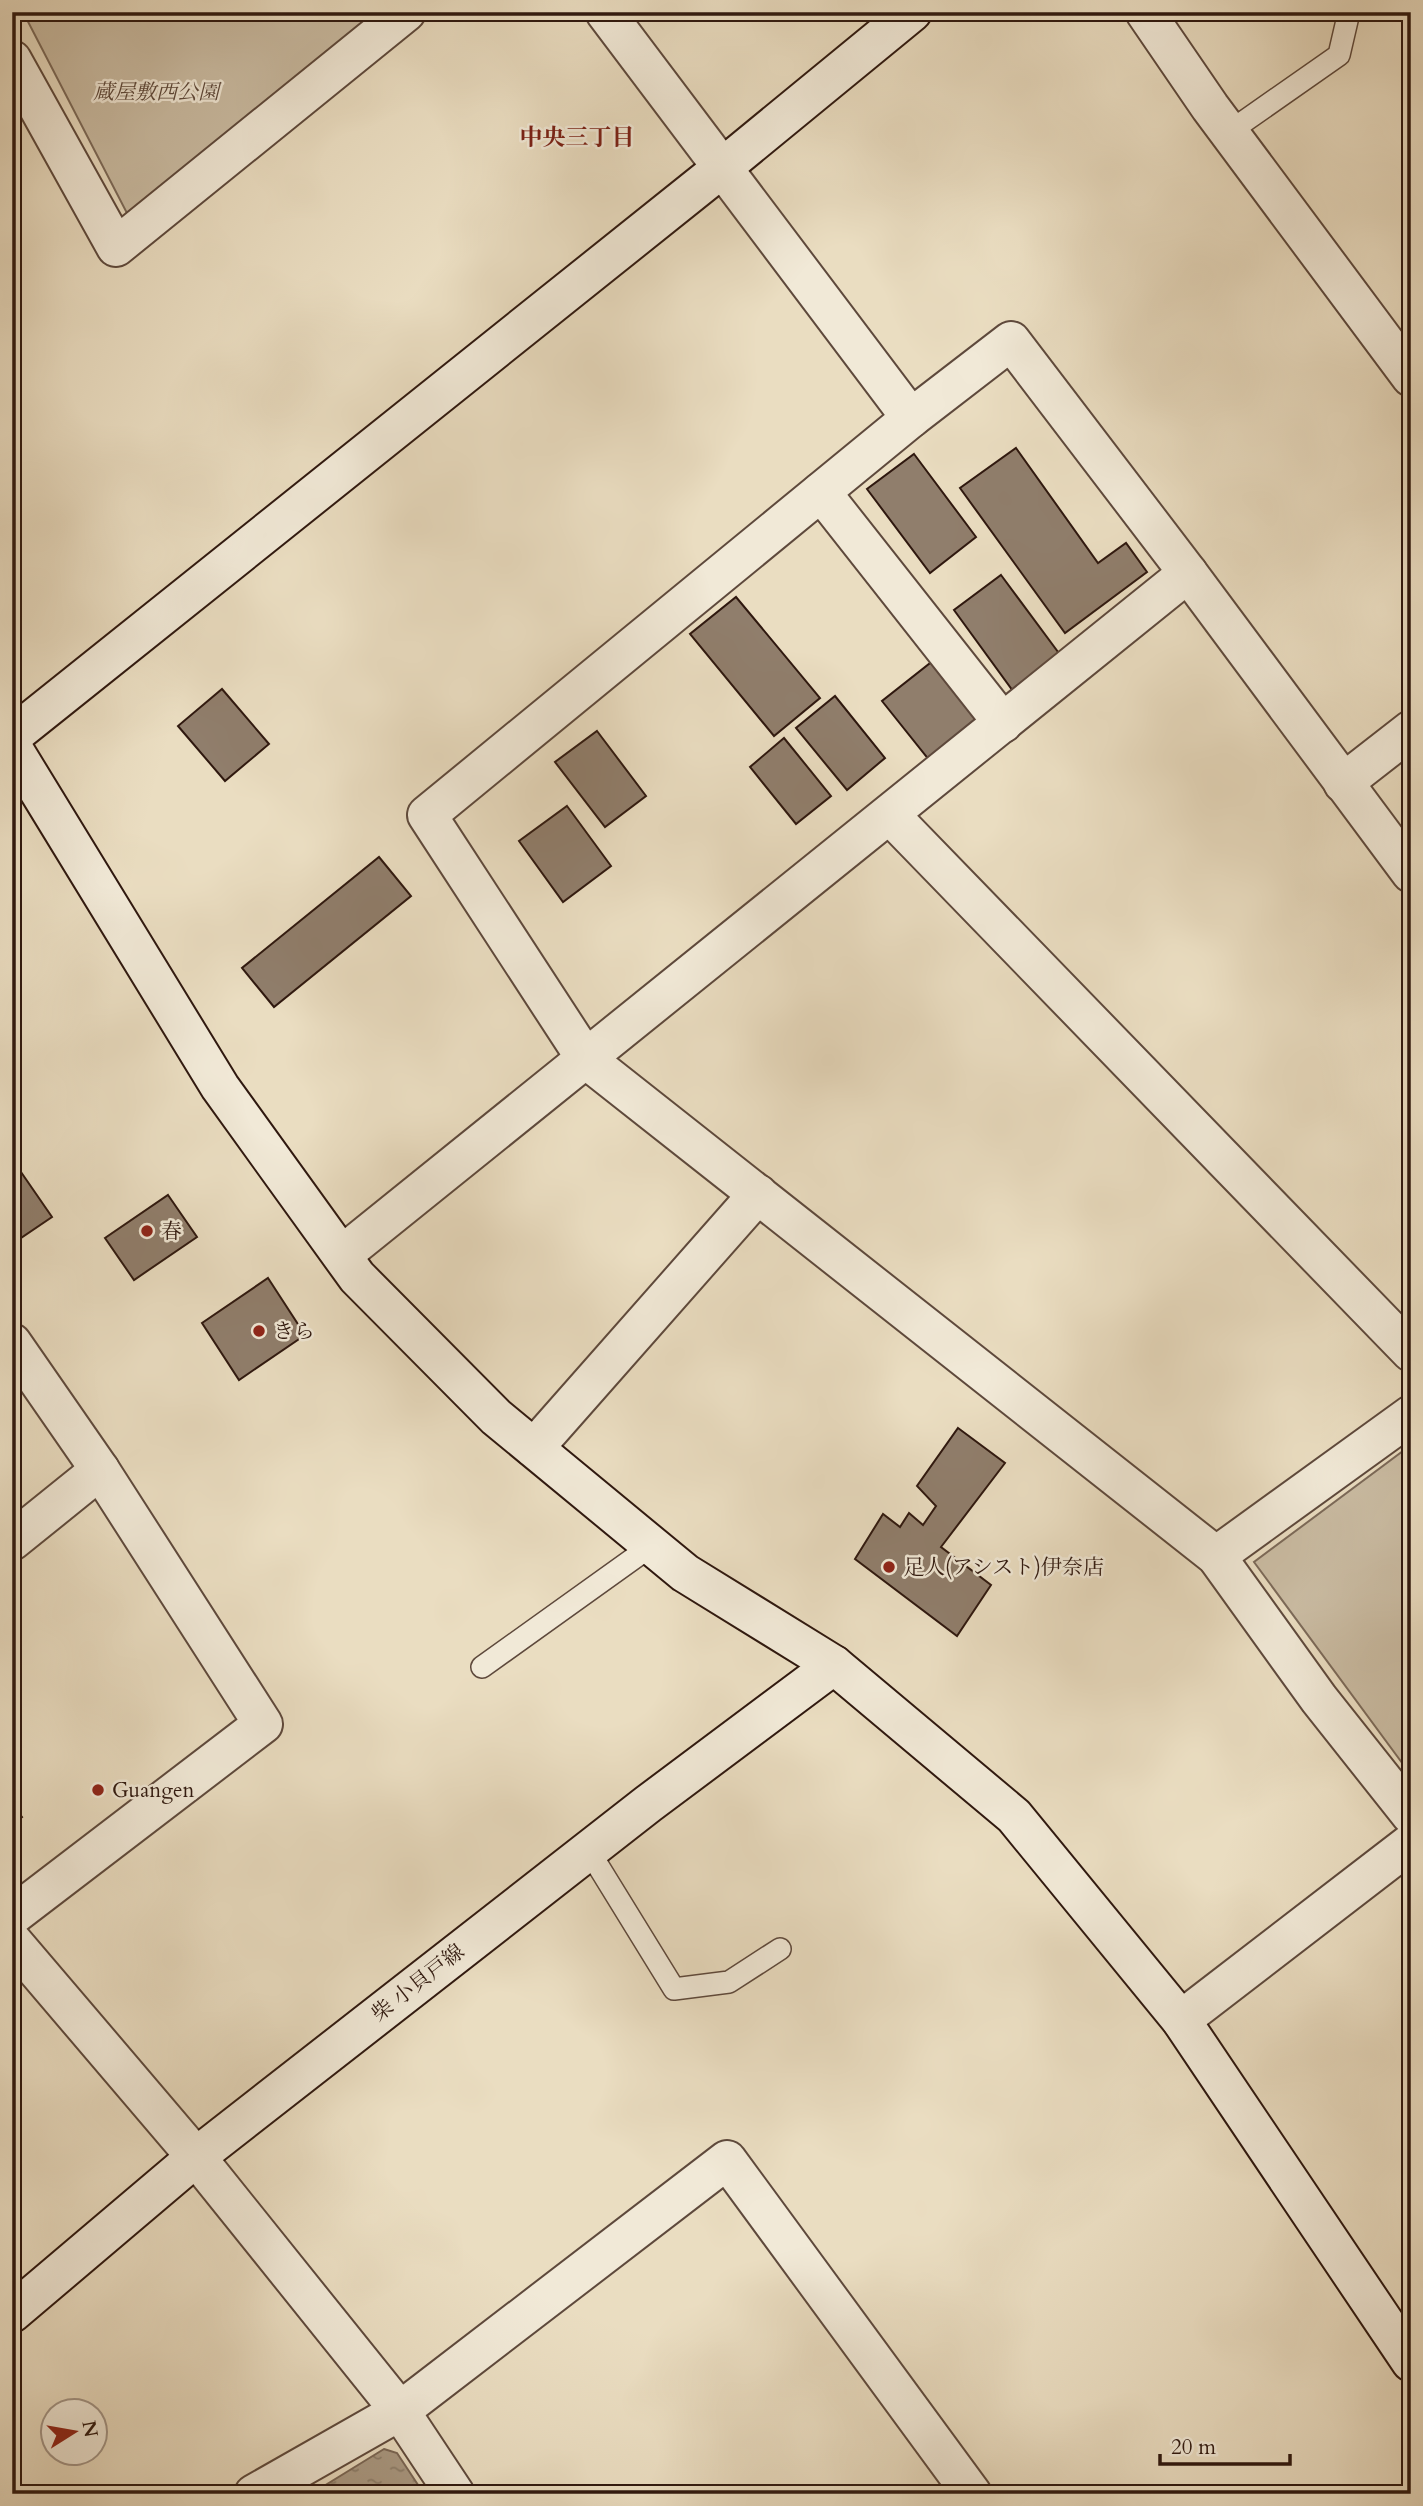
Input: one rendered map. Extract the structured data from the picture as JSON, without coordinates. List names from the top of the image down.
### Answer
{
  "streets": {
    "street": ["柴 小貝戸線"]
  },
  "districts": ["中央三丁目"],
  "parks": ["蔵屋敷西公園"],
  "places": [
    "春",
    "きら",
    "足人(アシスト)伊奈店",
    "Guangen"
  ],
  "scale_bar": "20 m",
  "north": "right"
}
